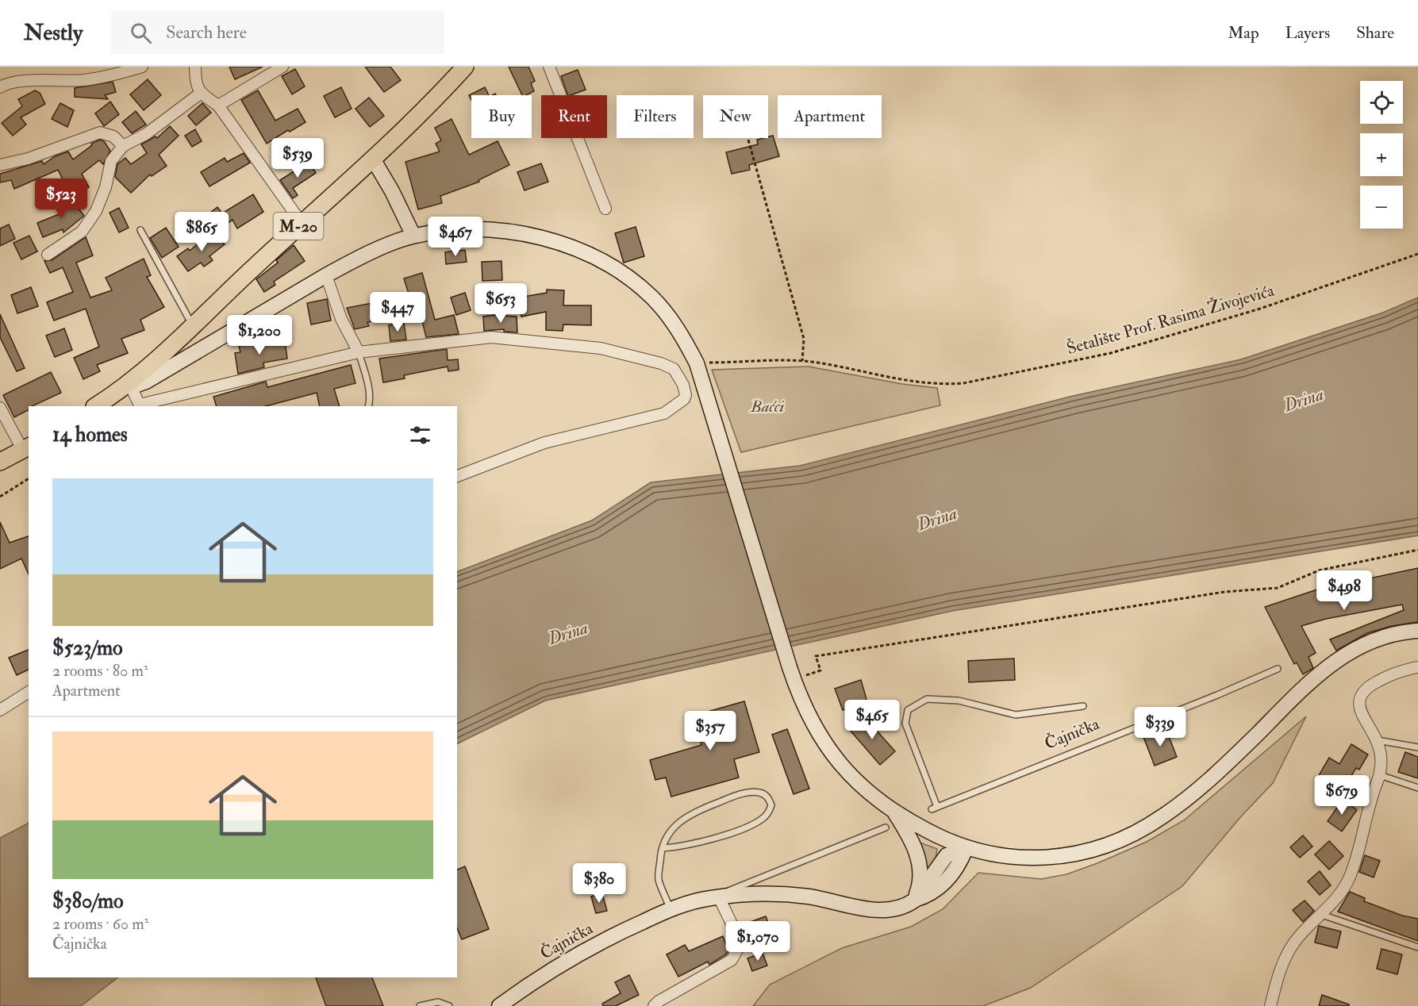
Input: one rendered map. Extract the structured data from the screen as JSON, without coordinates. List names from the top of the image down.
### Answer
{
  "streets": {
    "main road": ["M-20", "Čajnička"],
    "path": ["Šetalište Prof. Rasima Živojevića"]
  },
  "water": ["Drina"],
  "parks": ["Baćci"],
  "page": {
    "header": "Nestly",
    "search": "Search here",
    "nav": ["Map", "Layers", "Share"],
    "map_buttons": ["+", "−"],
    "chip": [
      "Buy",
      "Rent",
      "Filters",
      "New",
      "Apartment"
    ],
    "price": [
      "$539",
      "$523",
      "$865",
      "$467",
      "$653",
      "$447",
      "$1,200",
      "$498",
      "$465",
      "$339",
      "$357",
      "$679",
      "$380",
      "$1,070"
    ],
    "heading": "14 homes",
    "list": [
      {
        "name": "$523/mo",
        "note": "2 rooms · 80 m² · Apartment"
      },
      {
        "name": "$380/mo",
        "note": "2 rooms · 60 m² · Čajnička"
      }
    ]
  }
}
